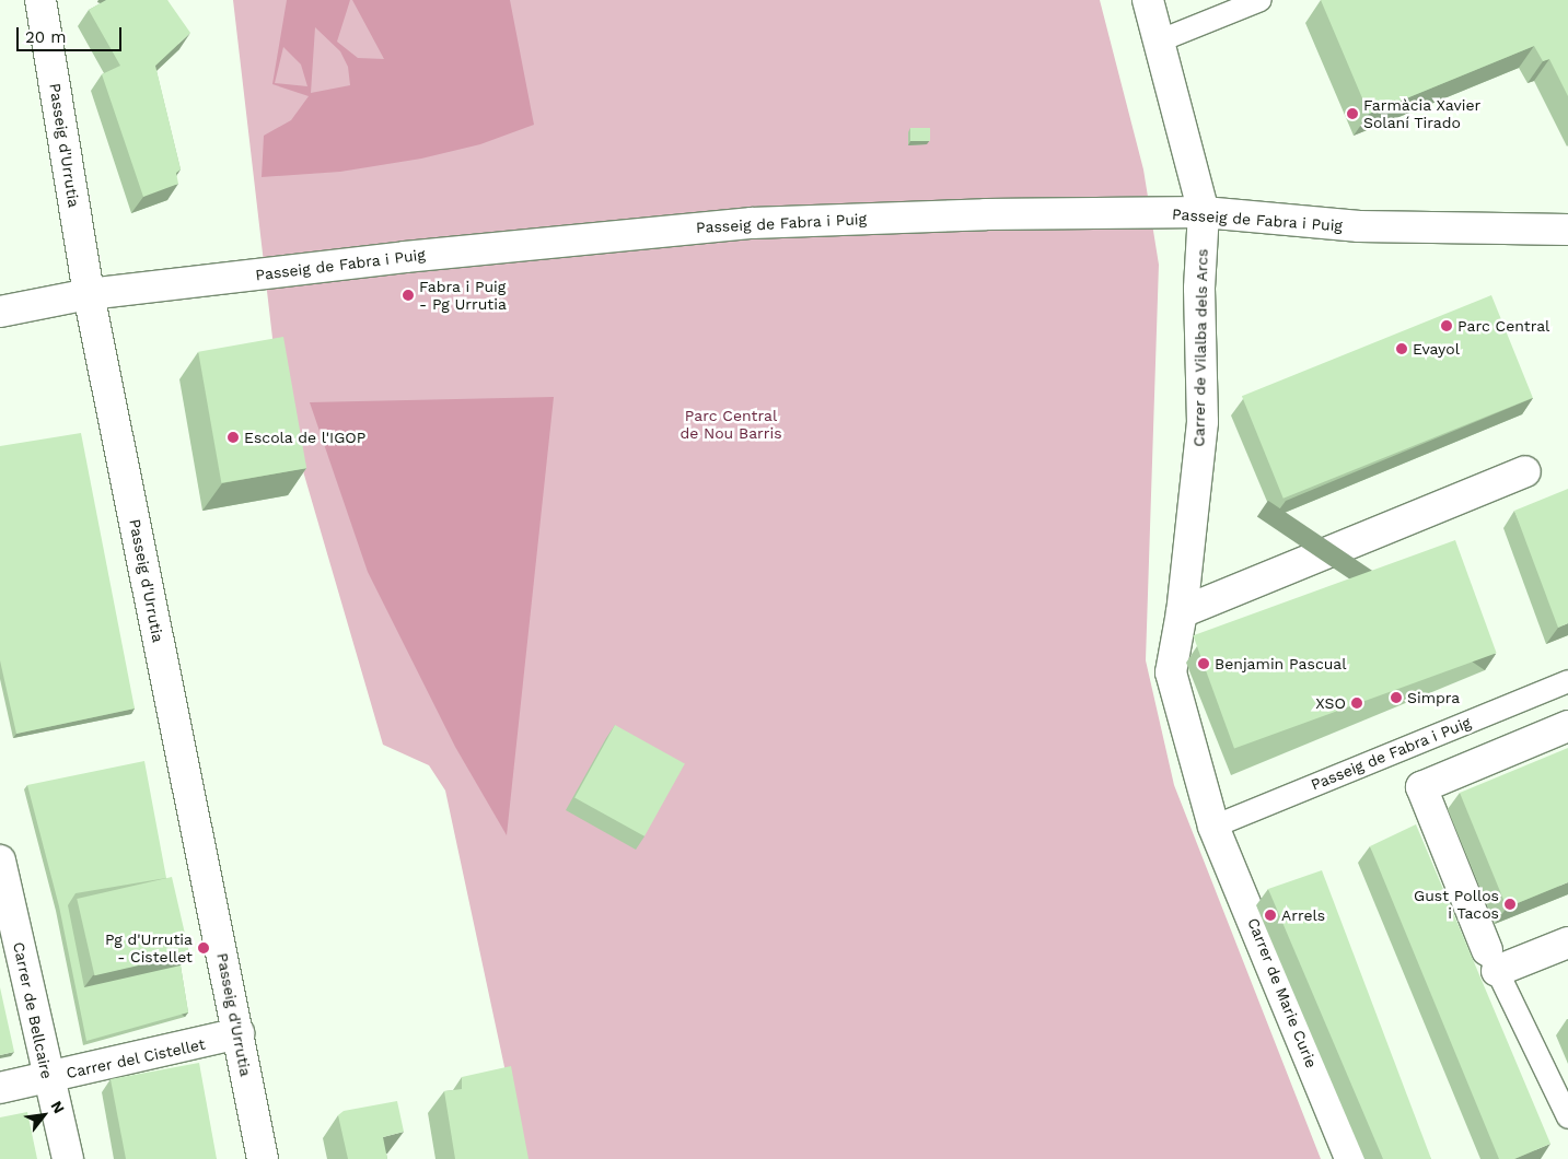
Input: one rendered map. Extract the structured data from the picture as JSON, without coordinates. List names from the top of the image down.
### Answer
{
  "streets": {
    "street": [
      "Passeig d'Urrutia",
      "Passeig de Fabra i Puig",
      "Carrer de Vilalba dels Arcs",
      "Carrer de Marie Curie",
      "Carrer de Bellcaire",
      "Carrer del Cistellet"
    ]
  },
  "crossings": [
    ["Passeig d'Urrutia", "Passeig de Fabra i Puig"],
    ["Passeig d'Urrutia", "Carrer del Cistellet"],
    ["Passeig de Fabra i Puig", "Carrer de Vilalba dels Arcs"],
    ["Passeig de Fabra i Puig", "Carrer de Marie Curie"],
    ["Carrer de Vilalba dels Arcs", "Carrer de Marie Curie"],
    ["Carrer de Bellcaire", "Carrer del Cistellet"]
  ],
  "parks": ["Parc Central de Nou Barris"],
  "places": [
    "Farmàcia Xavier Solaní Tirado",
    "Fabra i Puig - Pg Urrutia",
    "Parc Central",
    "Evayol",
    "Escola de l'IGOP",
    "Benjamin Pascual",
    "Simpra",
    "XSO",
    "Gust Pollos i Tacos",
    "Arrels",
    "Pg d'Urrutia - Cistellet"
  ],
  "scale_bar": "20 m",
  "north": "top right"
}
